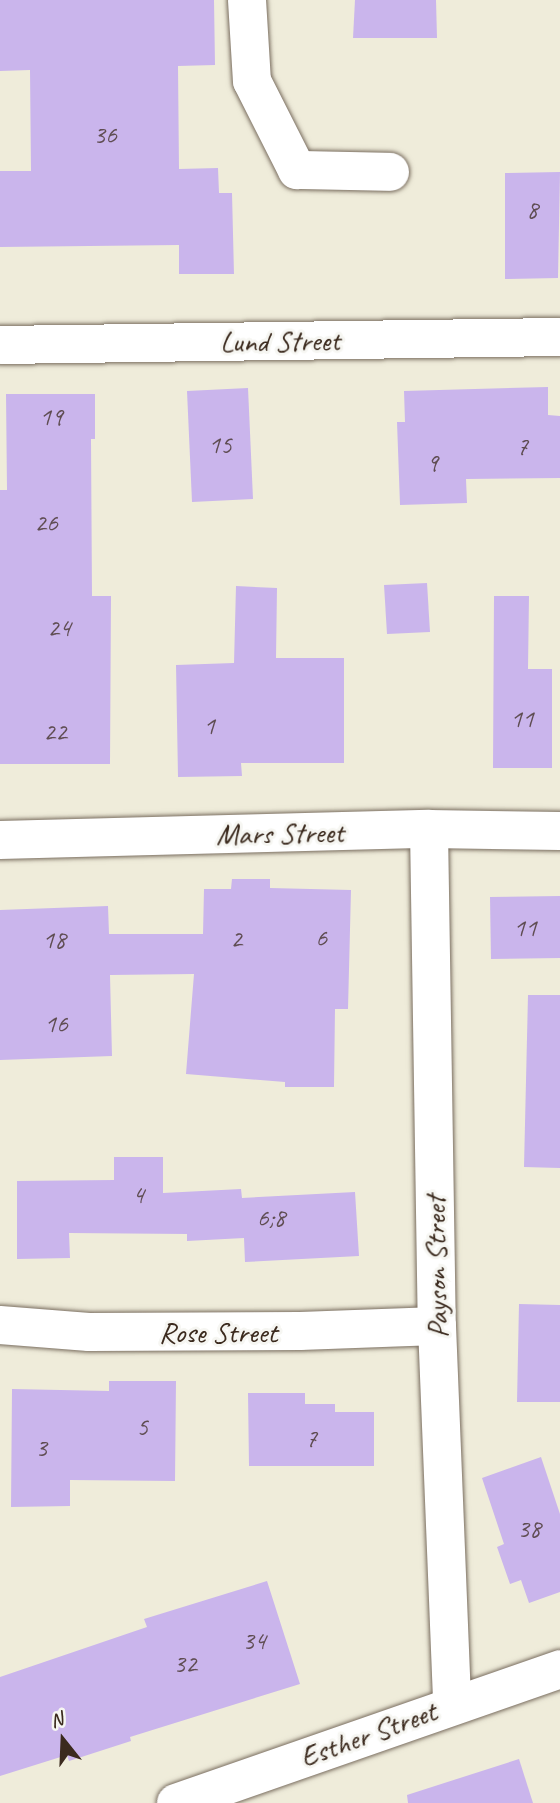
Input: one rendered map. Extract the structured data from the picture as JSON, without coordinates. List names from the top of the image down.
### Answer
{
  "streets": {
    "street": [
      "Lund Street",
      "Mars Street",
      "Payson Street",
      "Rose Street",
      "Esther Street"
    ]
  },
  "crossings": [
    ["Mars Street", "Payson Street"],
    ["Payson Street", "Rose Street"],
    ["Payson Street", "Esther Street"]
  ],
  "house_numbers": [
    "36",
    "8",
    "19",
    "15",
    "7",
    "9",
    "26",
    "24",
    "11",
    "1",
    "22",
    "11",
    "6",
    "2",
    "18",
    "16",
    "4",
    "6;8",
    "5",
    "7",
    "3",
    "38",
    "34",
    "32"
  ],
  "north": "top"
}
